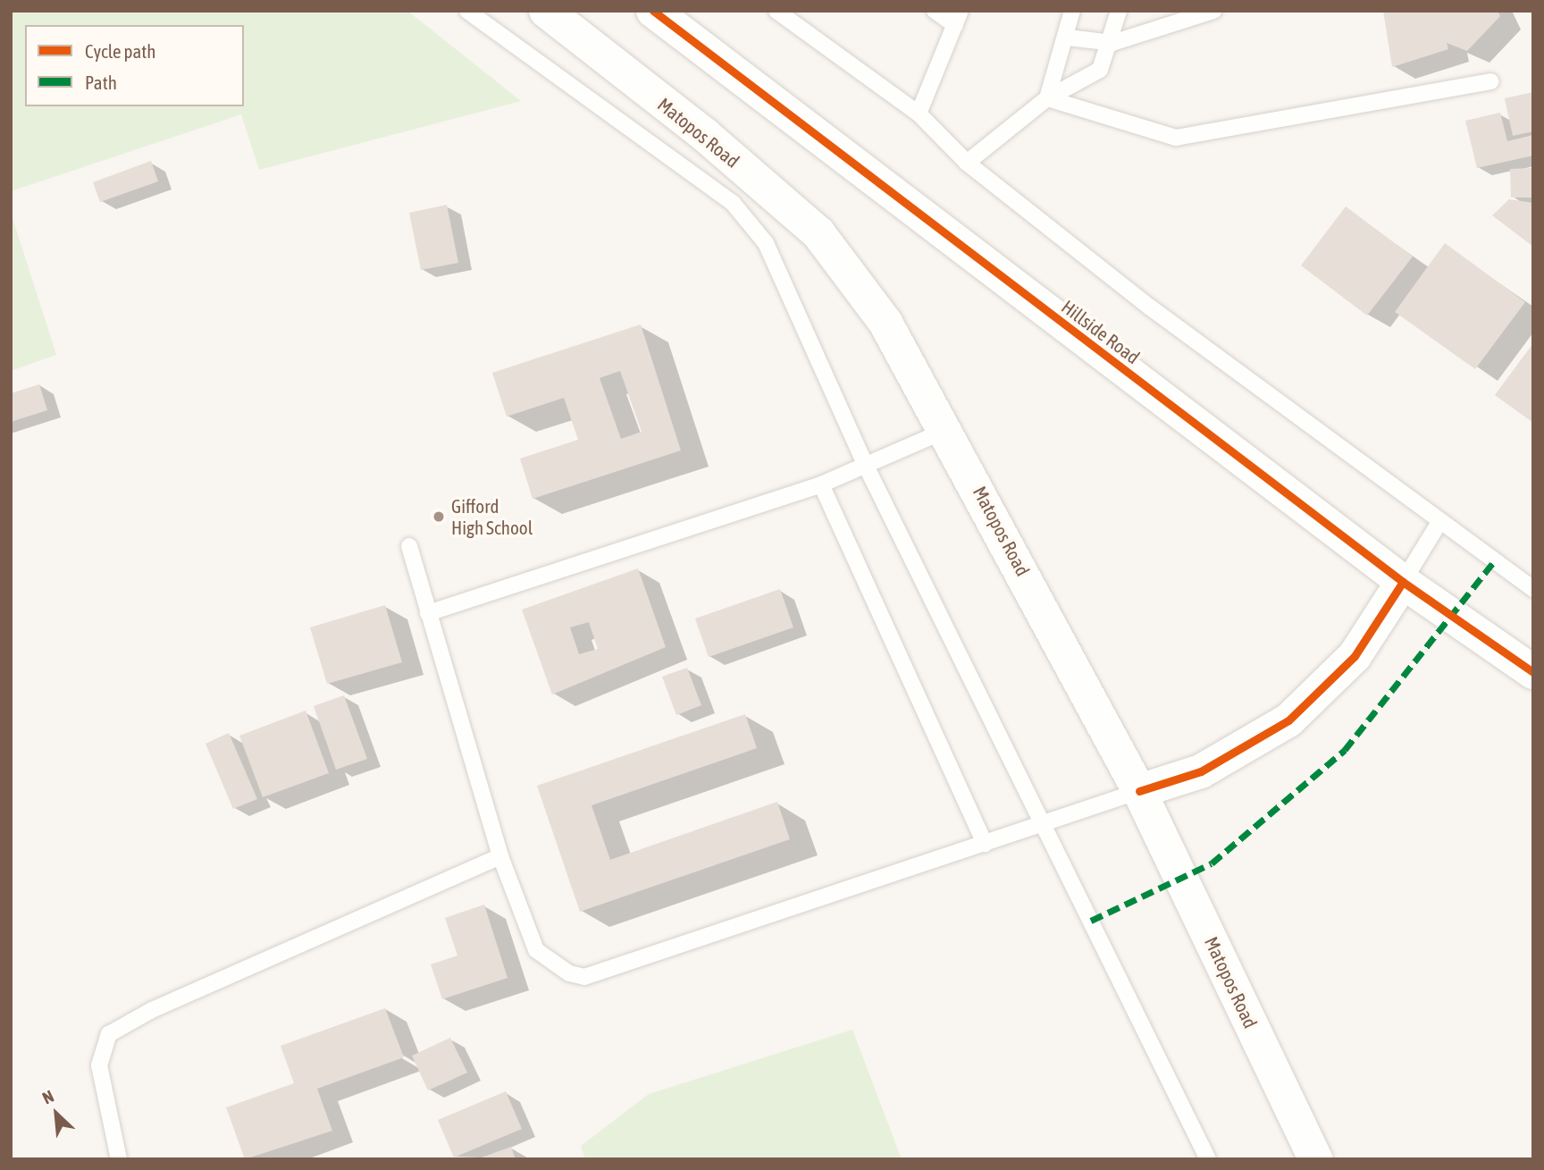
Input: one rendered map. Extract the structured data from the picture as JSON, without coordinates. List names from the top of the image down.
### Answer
{
  "streets": {
    "street": ["Matopos Road", "Hillside Road"]
  },
  "places": ["Gifford High School"],
  "legend": ["Cycle path", "Path"],
  "north": "top left"
}
